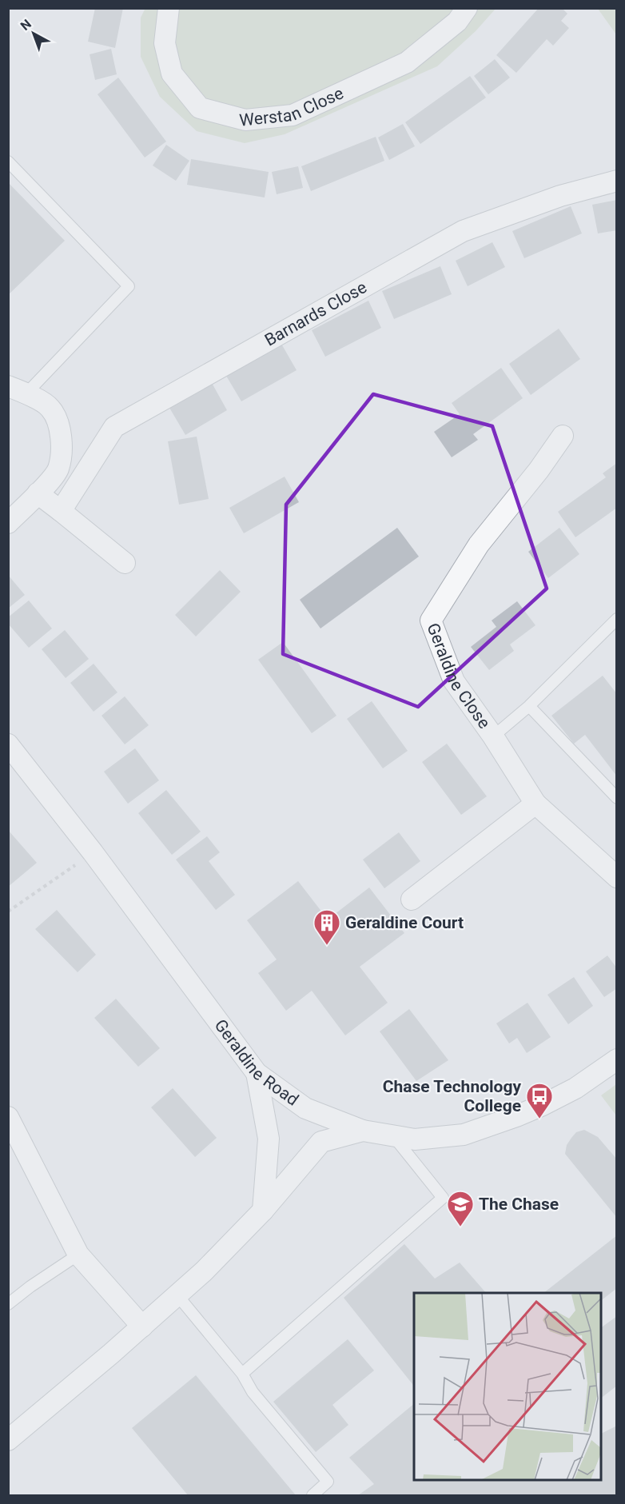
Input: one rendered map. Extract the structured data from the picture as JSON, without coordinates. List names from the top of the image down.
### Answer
{
  "streets": {
    "street": [
      "Werstan Close",
      "Barnards Close",
      "Geraldine Close",
      "Geraldine Road"
    ]
  },
  "places": {
    "building": ["Geraldine Court"],
    "bus stop": ["Chase Technology College"],
    "school or university": ["The Chase"]
  },
  "north": "top left"
}
